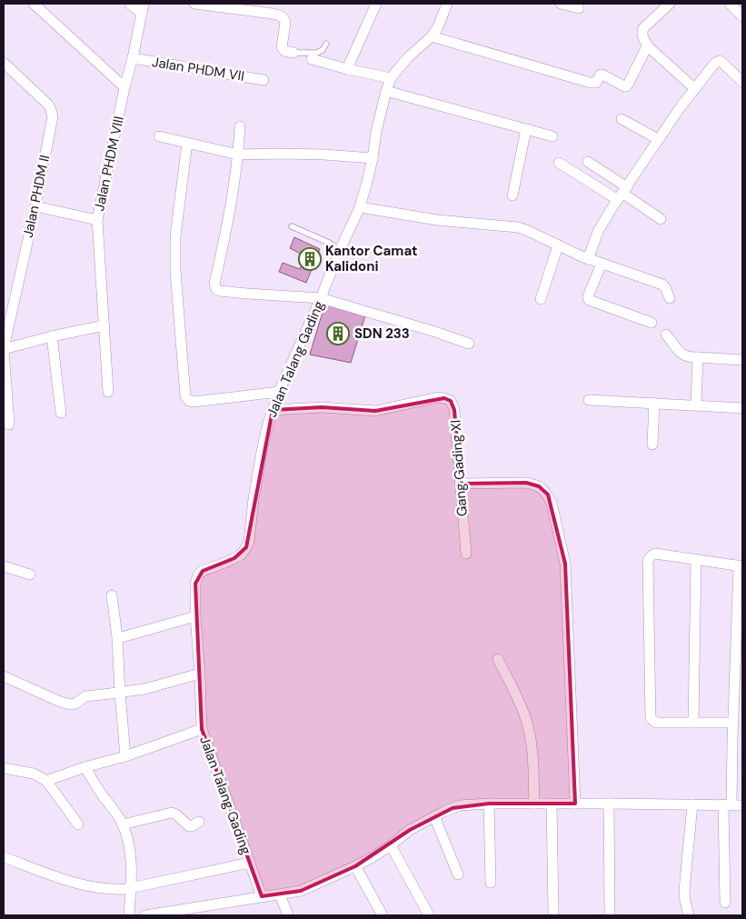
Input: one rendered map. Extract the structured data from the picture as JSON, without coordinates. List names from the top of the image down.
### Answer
{
  "streets": {
    "street": [
      "Jalan PHDM VII",
      "Jalan PHDM VIII",
      "Jalan PHDM II",
      "Jalan Talang Gading",
      "Gang Gading XI"
    ]
  },
  "crossings": [
    ["Jalan PHDM VII", "Jalan PHDM VIII"],
    ["Jalan Talang Gading", "Gang Gading XI"]
  ],
  "places": {
    "building": ["Kantor Camat Kalidoni", "SDN 233"]
  }
}
